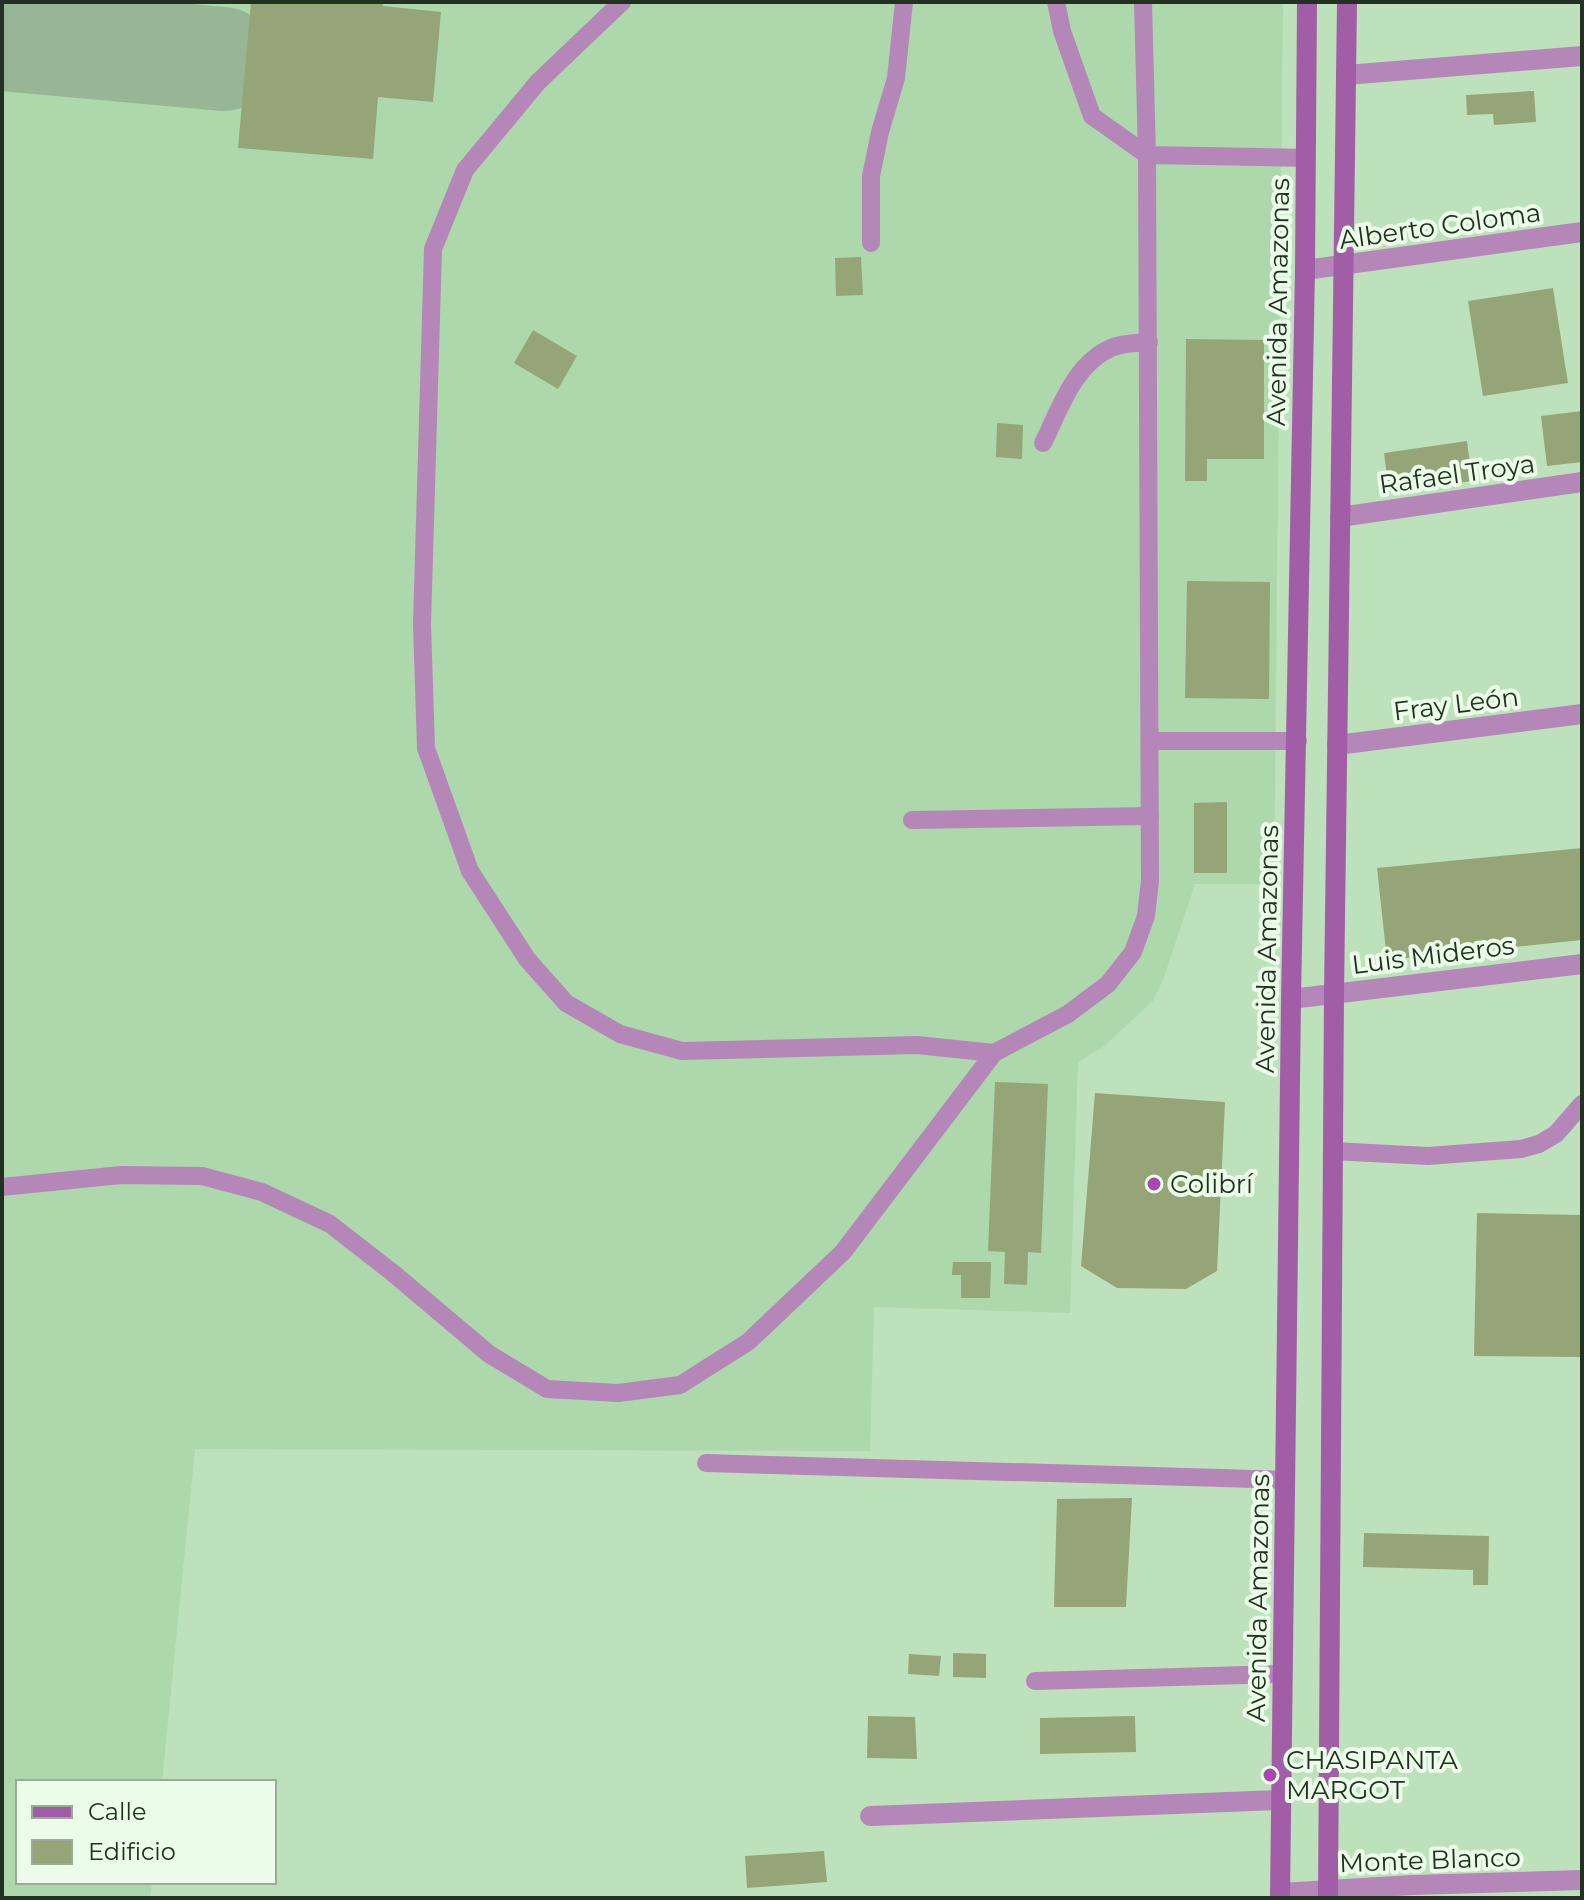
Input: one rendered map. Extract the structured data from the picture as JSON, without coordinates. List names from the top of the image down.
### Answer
{
  "streets": {
    "main road": ["Avenida Amazonas"],
    "street": [
      "Alberto Coloma",
      "Rafael Troya",
      "Fray León",
      "Luis Mideros",
      "Monte Blanco"
    ]
  },
  "crossings": [
    ["Alberto Coloma", "Avenida Amazonas"],
    ["Avenida Amazonas", "Luis Mideros"],
    ["Avenida Amazonas", "Monte Blanco"]
  ],
  "places": ["Colibrí", "CHASIPANTA MARGOT"],
  "legend": ["Calle", "Edificio"]
}
